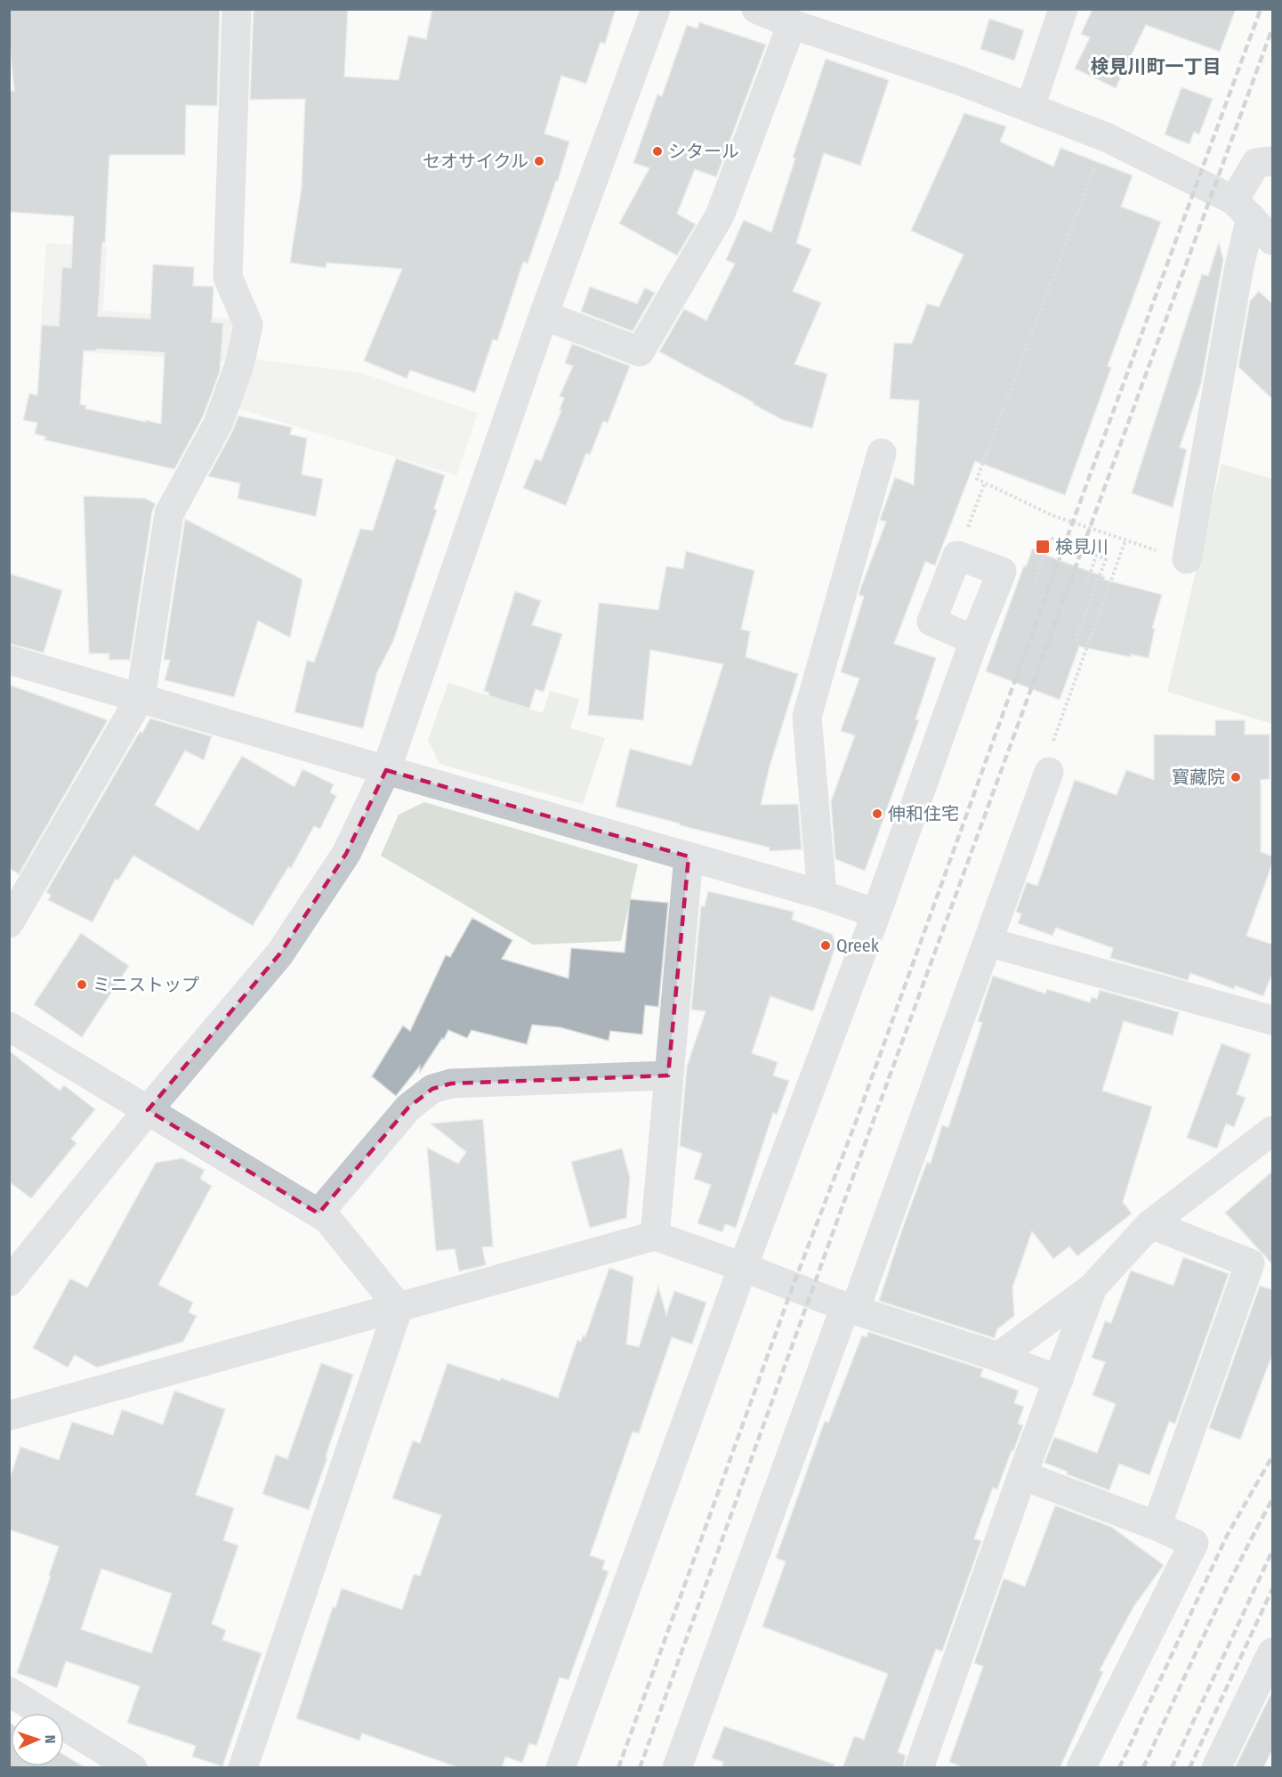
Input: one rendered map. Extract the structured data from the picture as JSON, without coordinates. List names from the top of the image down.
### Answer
{
  "districts": ["検見川町一丁目"],
  "places": {
    "other": [
      "シタール",
      "セオサイクル",
      "寳藏院",
      "伸和住宅",
      "Qreek",
      "ミニストップ"
    ],
    "transit": ["検見川"]
  },
  "north": "right"
}
